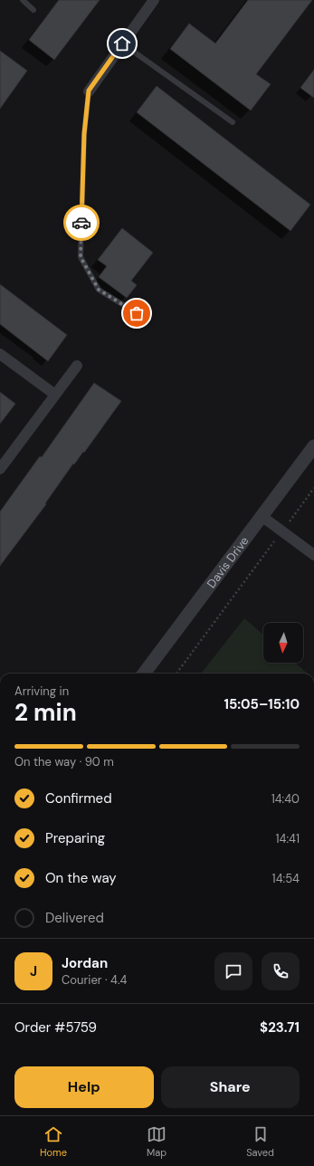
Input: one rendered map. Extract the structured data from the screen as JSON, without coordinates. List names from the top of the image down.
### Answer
{
  "streets": {
    "street": ["Davis Drive"]
  },
  "north": "bottom",
  "page": {
    "heading": ["2 min", "Arriving in", "15:05–15:10"],
    "panel": [
      "Jordan",
      "Courier · 4.4",
      "Order #5759",
      "$23.71"
    ],
    "bar": "On the way · 90 m",
    "list": [
      ["Confirmed", "14:40"],
      ["Preparing", "14:41"],
      ["On the way", "14:54"],
      "Delivered"
    ],
    "round": "J",
    "buttons": ["Help", "Share"],
    "tabs": ["Home", "Map", "Saved"]
  }
}
